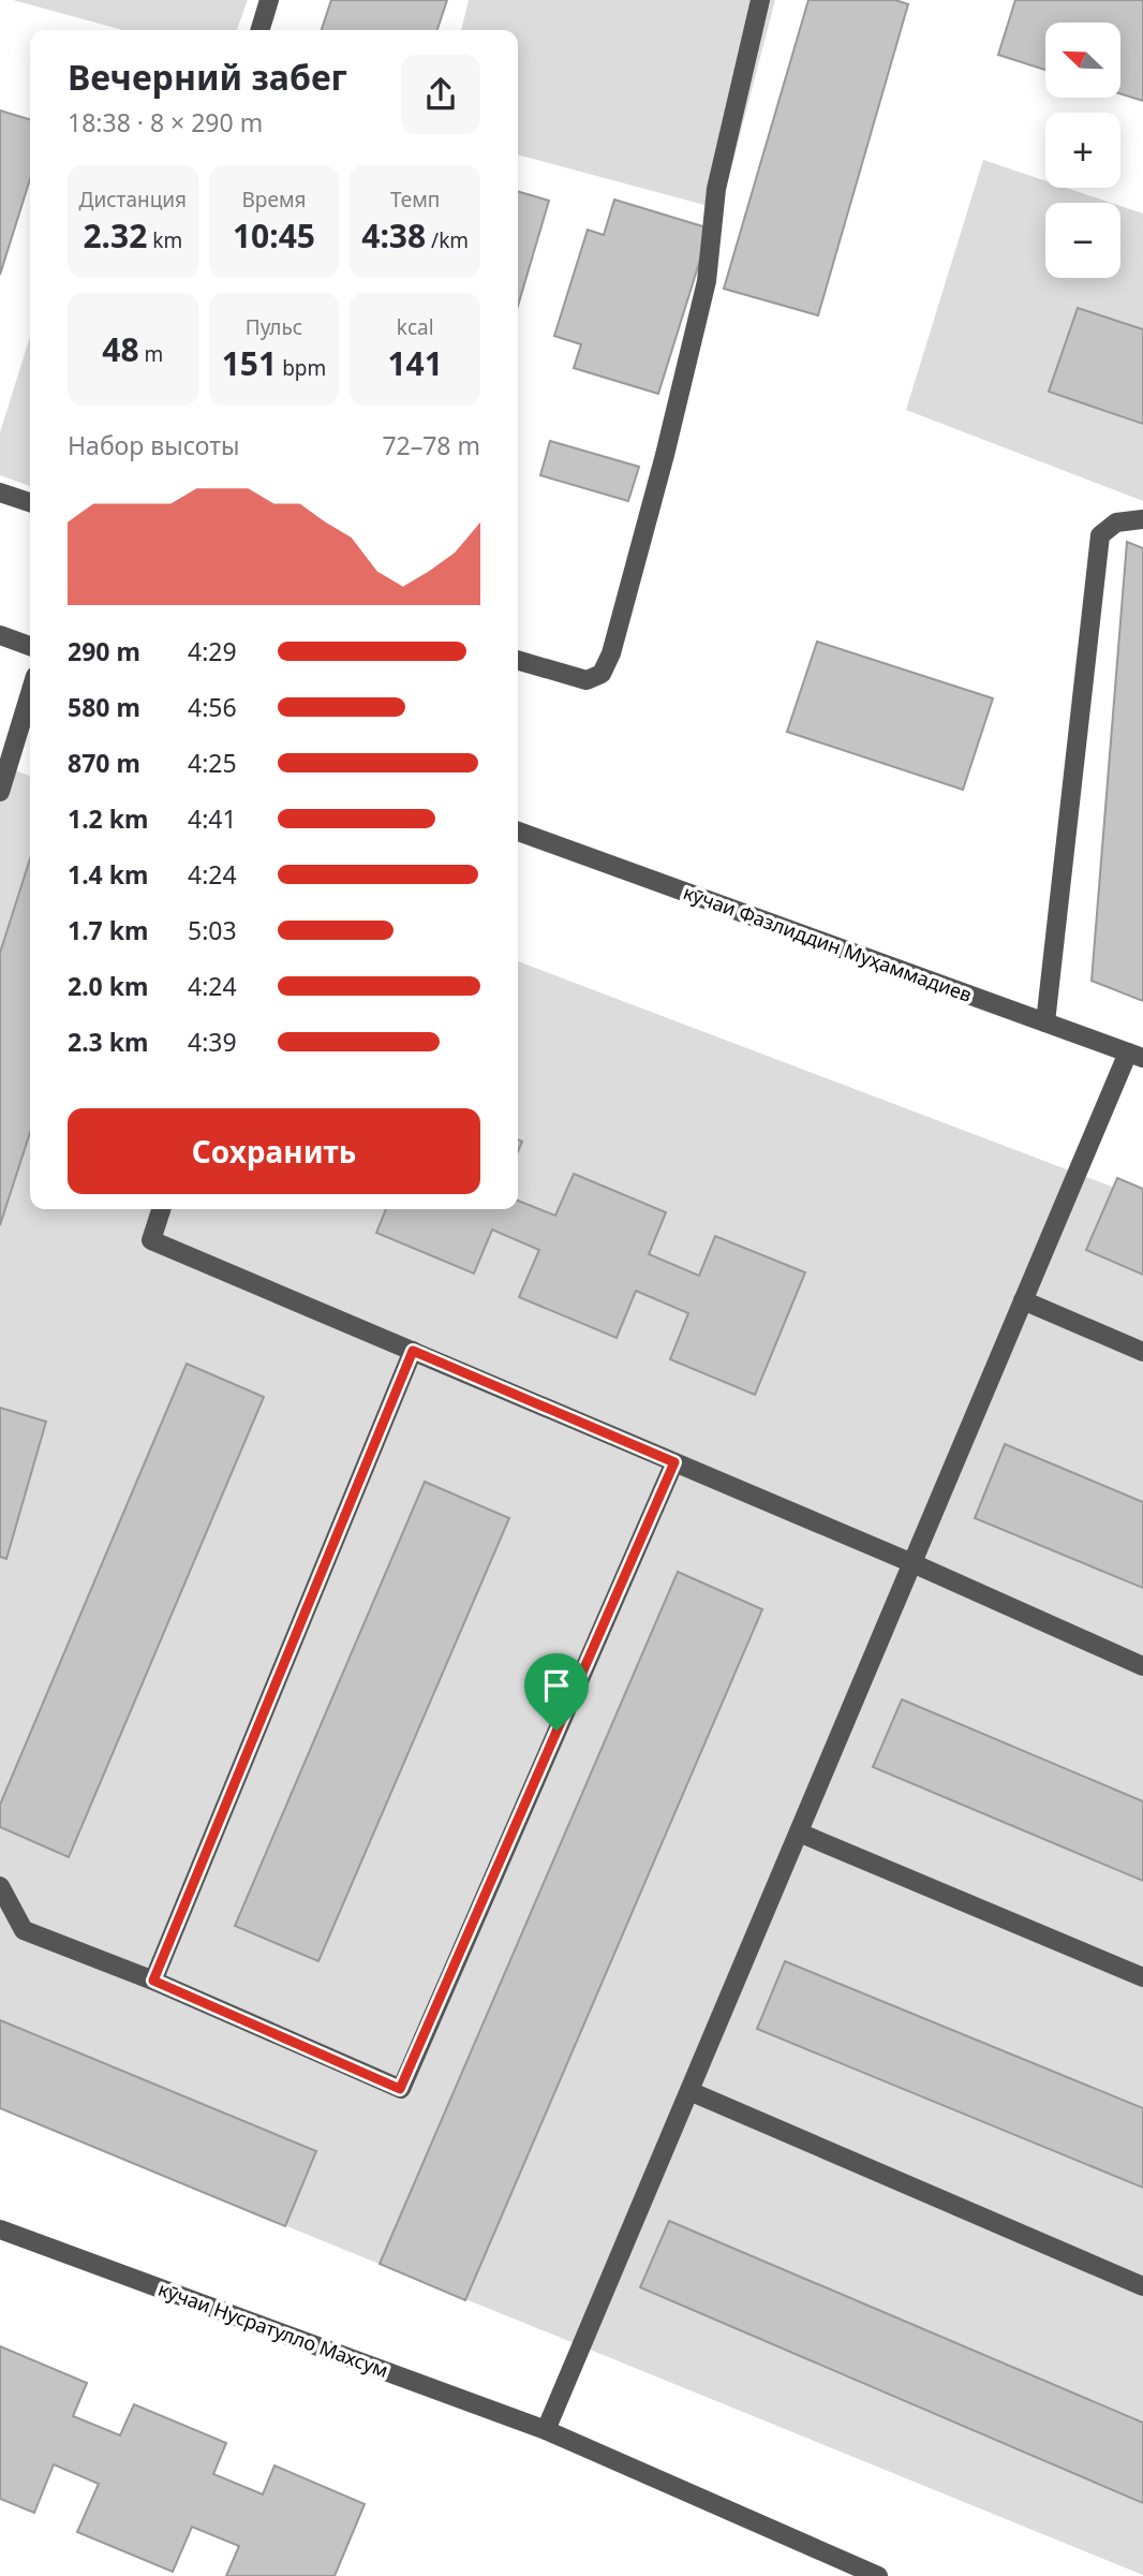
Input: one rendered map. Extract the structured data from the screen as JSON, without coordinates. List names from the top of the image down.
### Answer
{
  "streets": {
    "street": ["кӯчаи Фазлиддин Муҳаммадиев", "кӯчаи Нусратулло Махсум"]
  },
  "north": "top left",
  "page": {
    "map_buttons": ["+", "−"],
    "heading": ["Вечерний забег", "18:38 · 8 × 290 m"],
    "stats": [
      ["Дистанция", "2.32 km"],
      ["Время", "10:45"],
      ["Темп", "4:38 /km"],
      ["48 m"],
      ["Пульс", "151 bpm"],
      ["kcal", "141"]
    ],
    "chart": ["Набор высоты", "72–78 m"],
    "list": [
      {
        "name": "290 m",
        "note": "4:29"
      },
      {
        "name": "580 m",
        "note": "4:56"
      },
      {
        "name": "870 m",
        "note": "4:25"
      },
      {
        "name": "1.2 km",
        "note": "4:41"
      },
      {
        "name": "1.4 km",
        "note": "4:24"
      },
      {
        "name": "1.7 km",
        "note": "5:03"
      },
      {
        "name": "2.0 km",
        "note": "4:24"
      },
      {
        "name": "2.3 km",
        "note": "4:39"
      }
    ],
    "buttons": "Сохранить"
  }
}
